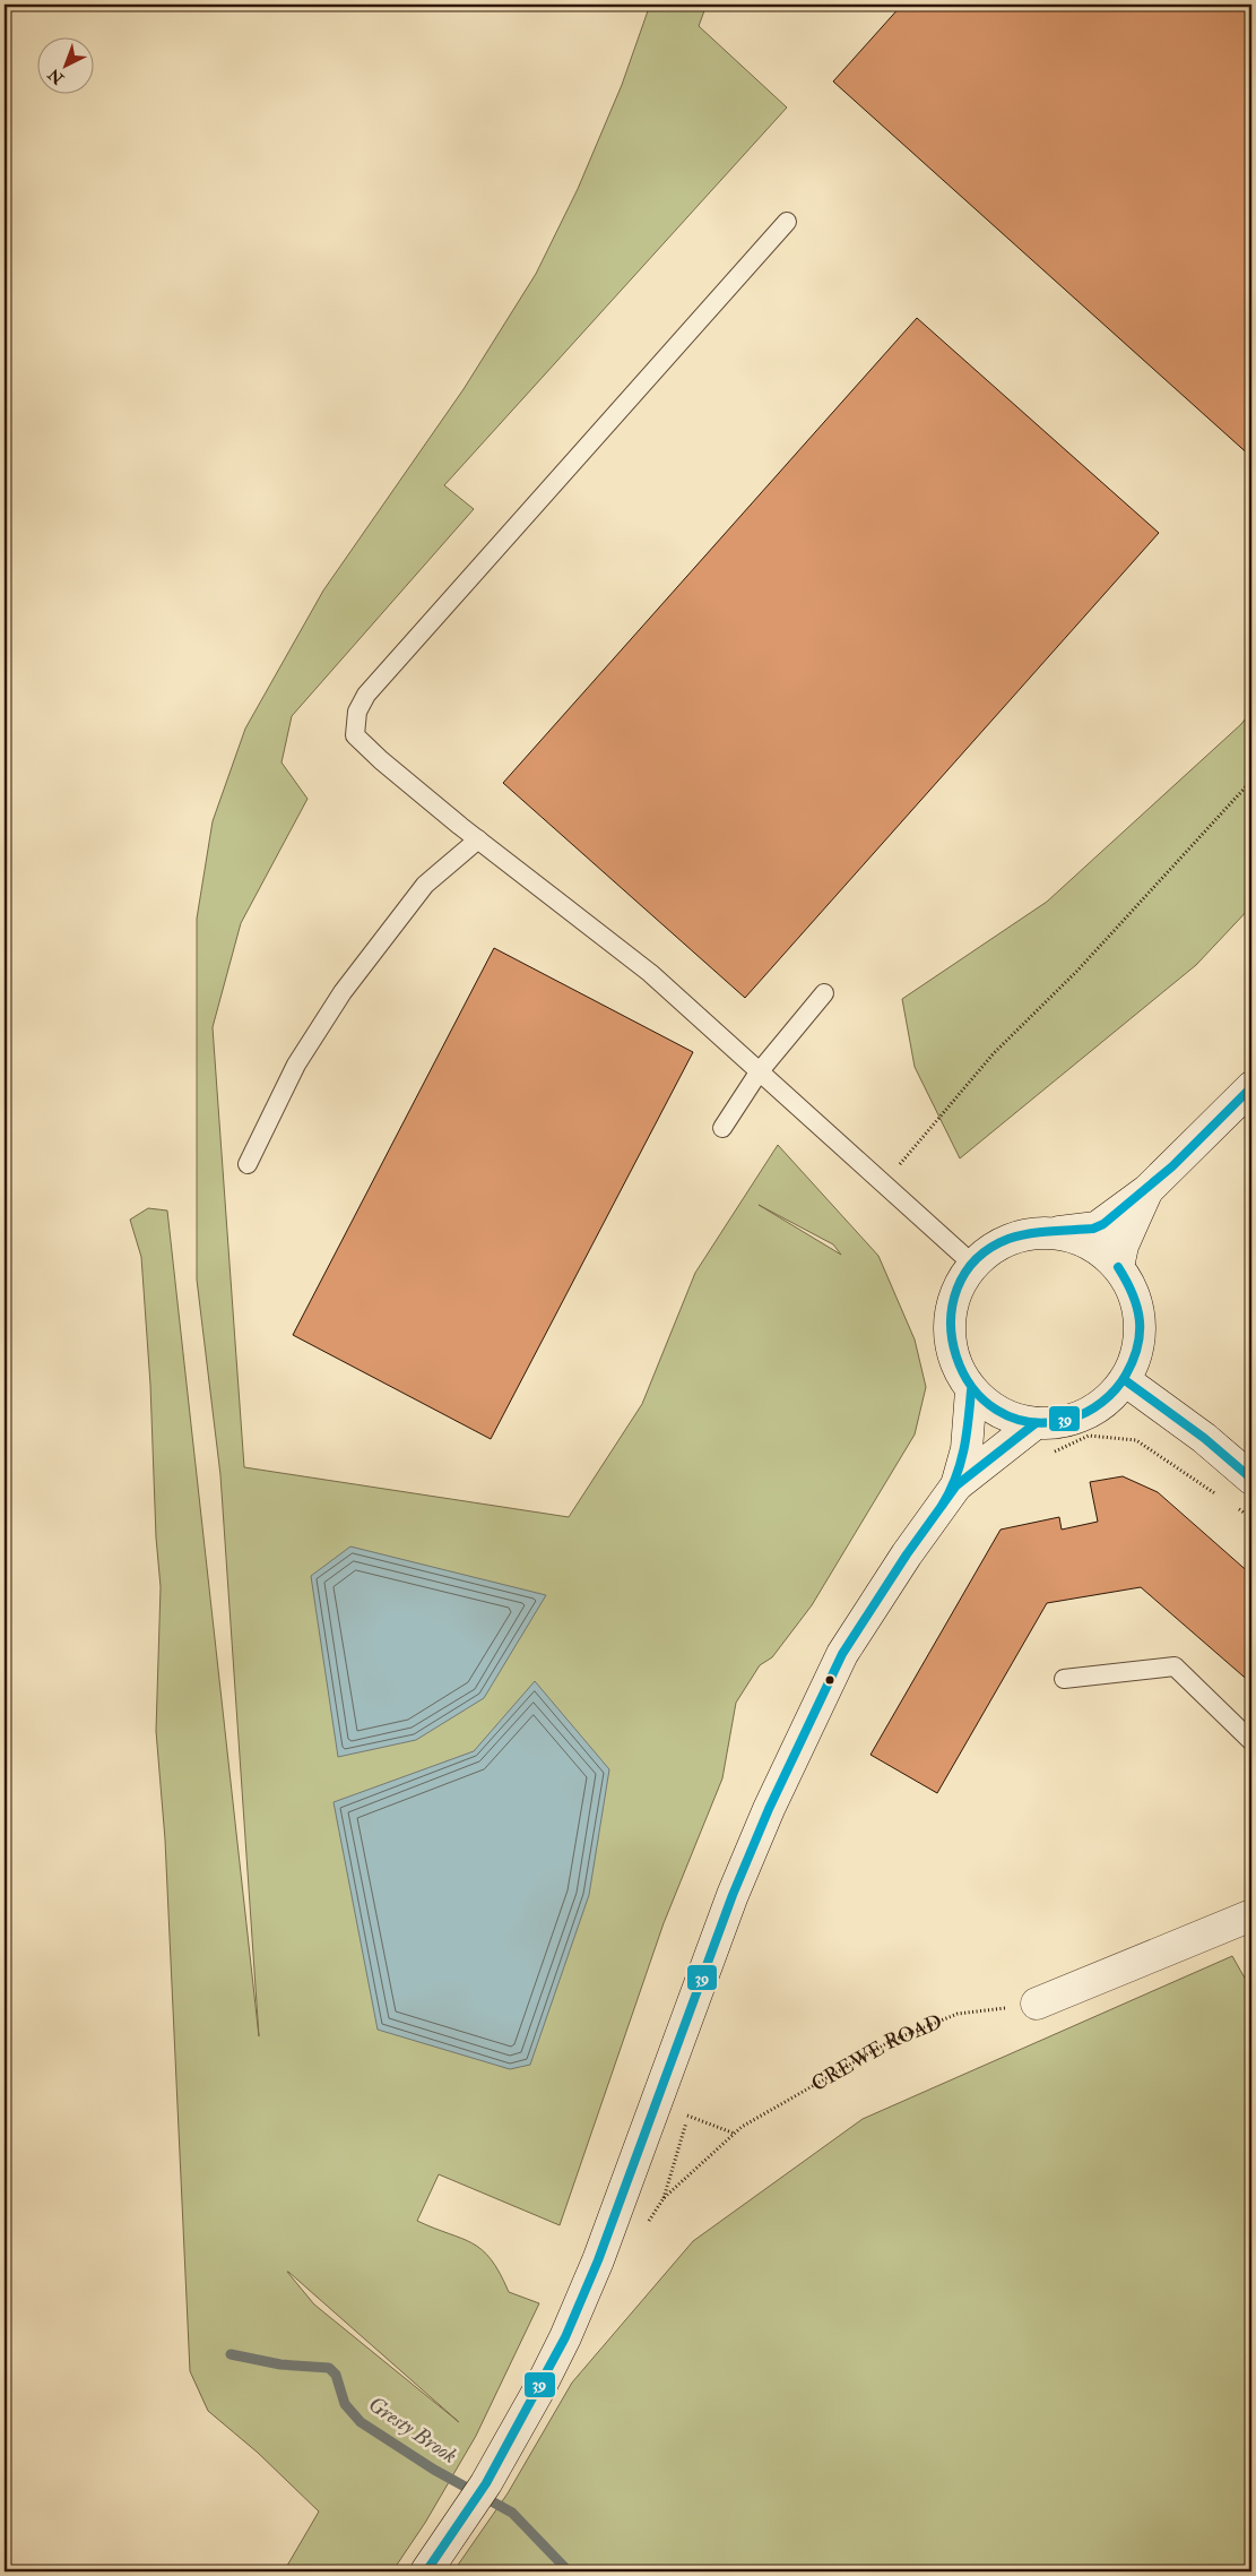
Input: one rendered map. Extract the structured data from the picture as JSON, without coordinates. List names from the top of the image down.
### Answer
{
  "streets": {
    "path": ["CREWE ROAD"]
  },
  "water": ["Gresty Brook"],
  "lines": ["transit line 39"],
  "north": "bottom left"
}
